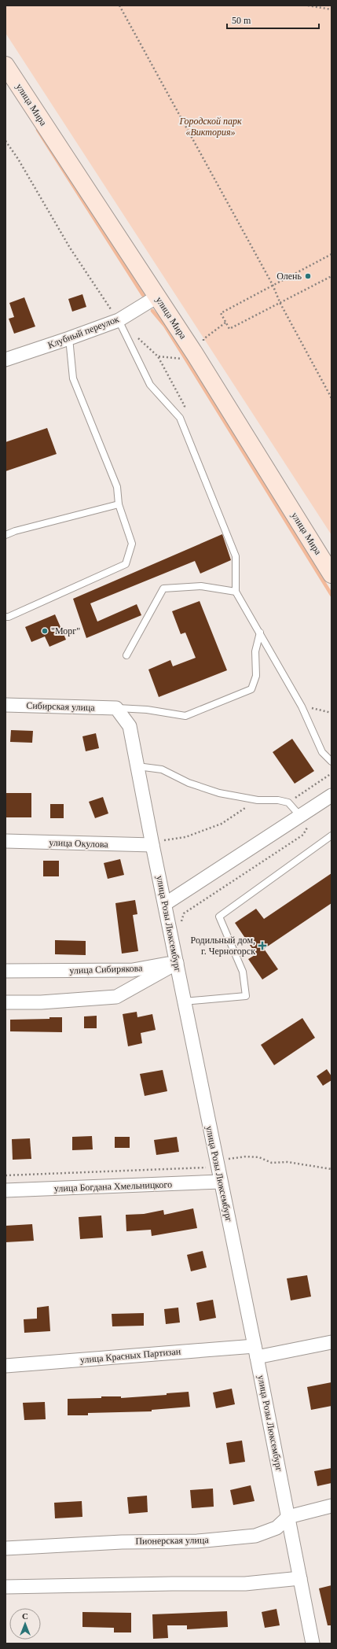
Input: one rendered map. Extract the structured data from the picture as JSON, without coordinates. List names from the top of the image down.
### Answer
{
  "streets": {
    "main road": ["улица Мира"],
    "street": [
      "Клубный переулок",
      "Сибирская улица",
      "улица Окулова",
      "улица Розы Люксембург",
      "улица Сибирякова",
      "улица Богдана Хмельницкого",
      "улица Красных Партизан",
      "Пионерская улица"
    ]
  },
  "crossings": [
    ["улица Мира", "Клубный переулок"],
    ["Сибирская улица", "улица Розы Люксембург"],
    ["улица Окулова", "улица Розы Люксембург"],
    ["улица Розы Люксембург", "улица Сибирякова"],
    ["улица Розы Люксембург", "улица Богдана Хмельницкого"],
    ["улица Розы Люксембург", "улица Красных Партизан"],
    ["улица Розы Люксембург", "Пионерская улица"]
  ],
  "parks": ["Городской парк «Виктория»"],
  "places": {
    "other": ["Олень", "\"Морг\""],
    "health": ["Родильный дом, г. Черногорск"]
  },
  "scale_bar": "50 m",
  "north": "top"
}
